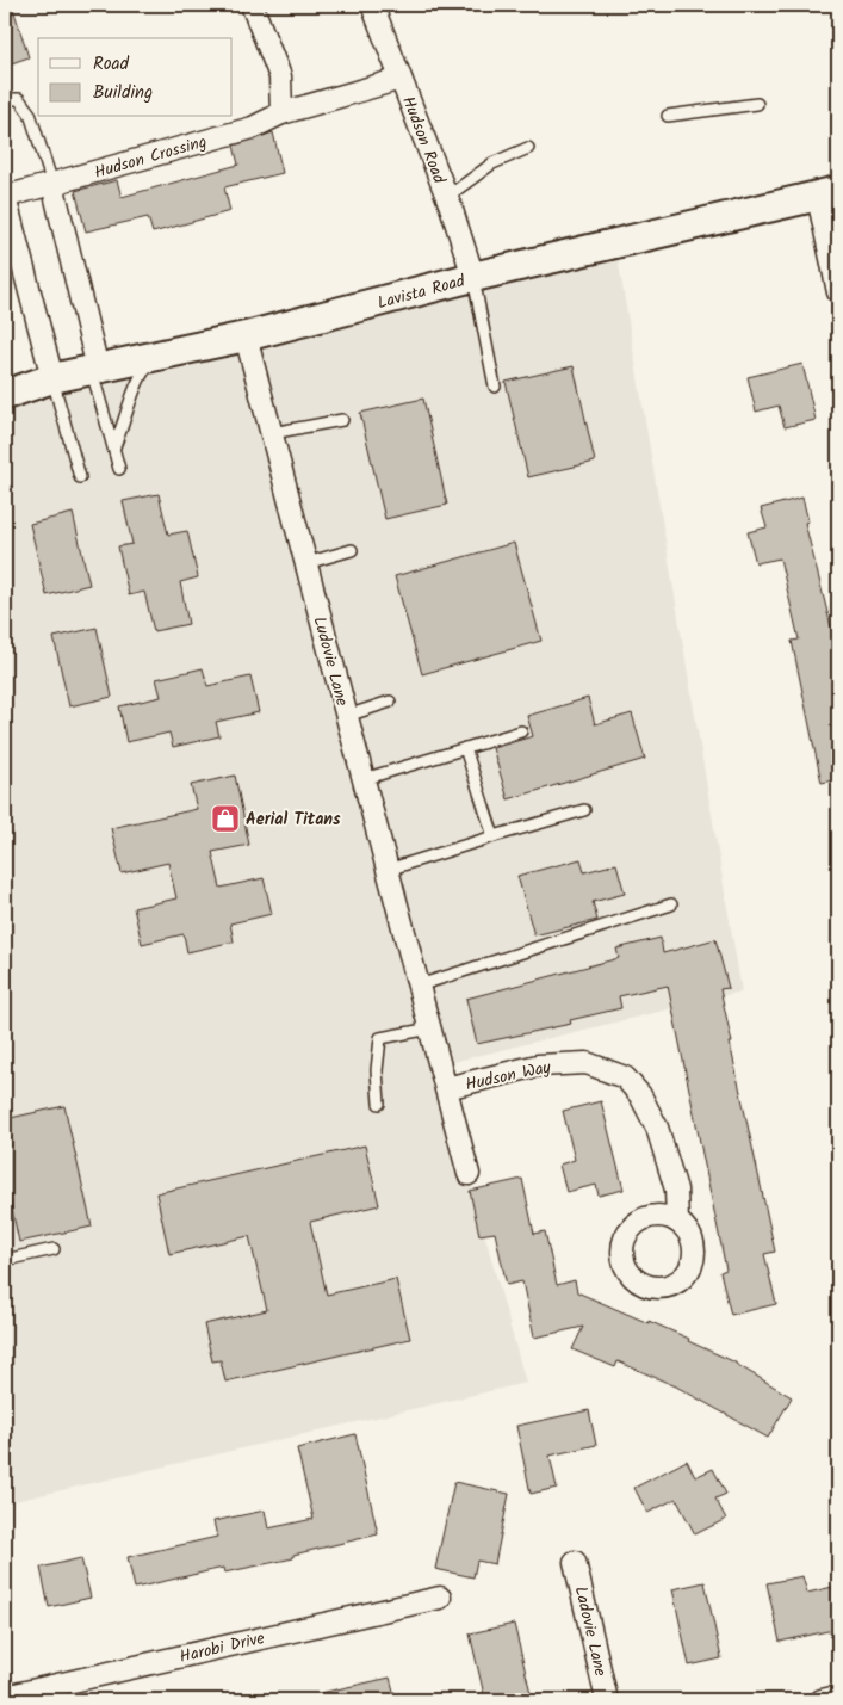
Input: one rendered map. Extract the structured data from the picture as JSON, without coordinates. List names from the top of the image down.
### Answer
{
  "streets": {
    "main road": ["Lavista Road"],
    "street": [
      "Hudson Road",
      "Hudson Crossing",
      "Ludovie Lane",
      "Hudson Way",
      "Ladovie Lane",
      "Harobi Drive"
    ]
  },
  "crossings": [
    ["Hudson Road", "Hudson Crossing"],
    ["Hudson Road", "Lavista Road"],
    ["Lavista Road", "Ludovie Lane"],
    ["Ludovie Lane", "Hudson Way"]
  ],
  "places": {
    "shop": ["Aerial Titans"]
  },
  "legend": ["Road", "Building"]
}
